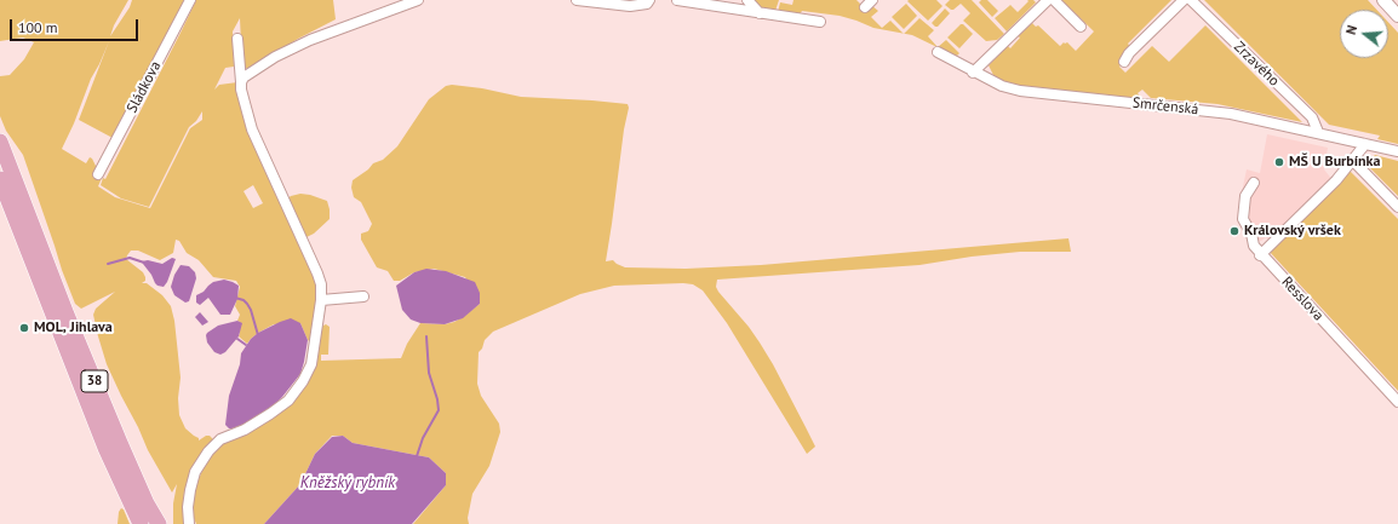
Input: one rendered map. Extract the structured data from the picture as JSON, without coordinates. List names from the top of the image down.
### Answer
{
  "streets": {
    "highway": ["38"],
    "street": [
      "Zrzavého",
      "Sládkova",
      "Smrčenská",
      "Resslova"
    ]
  },
  "crossings": [
    ["Zrzavého", "Smrčenská"]
  ],
  "water": ["Kněžský rybník"],
  "places": ["MŠ U Burbínka", "Královský vršek", "MOL, Jihlava"],
  "scale_bar": "100 m",
  "north": "left"
}
